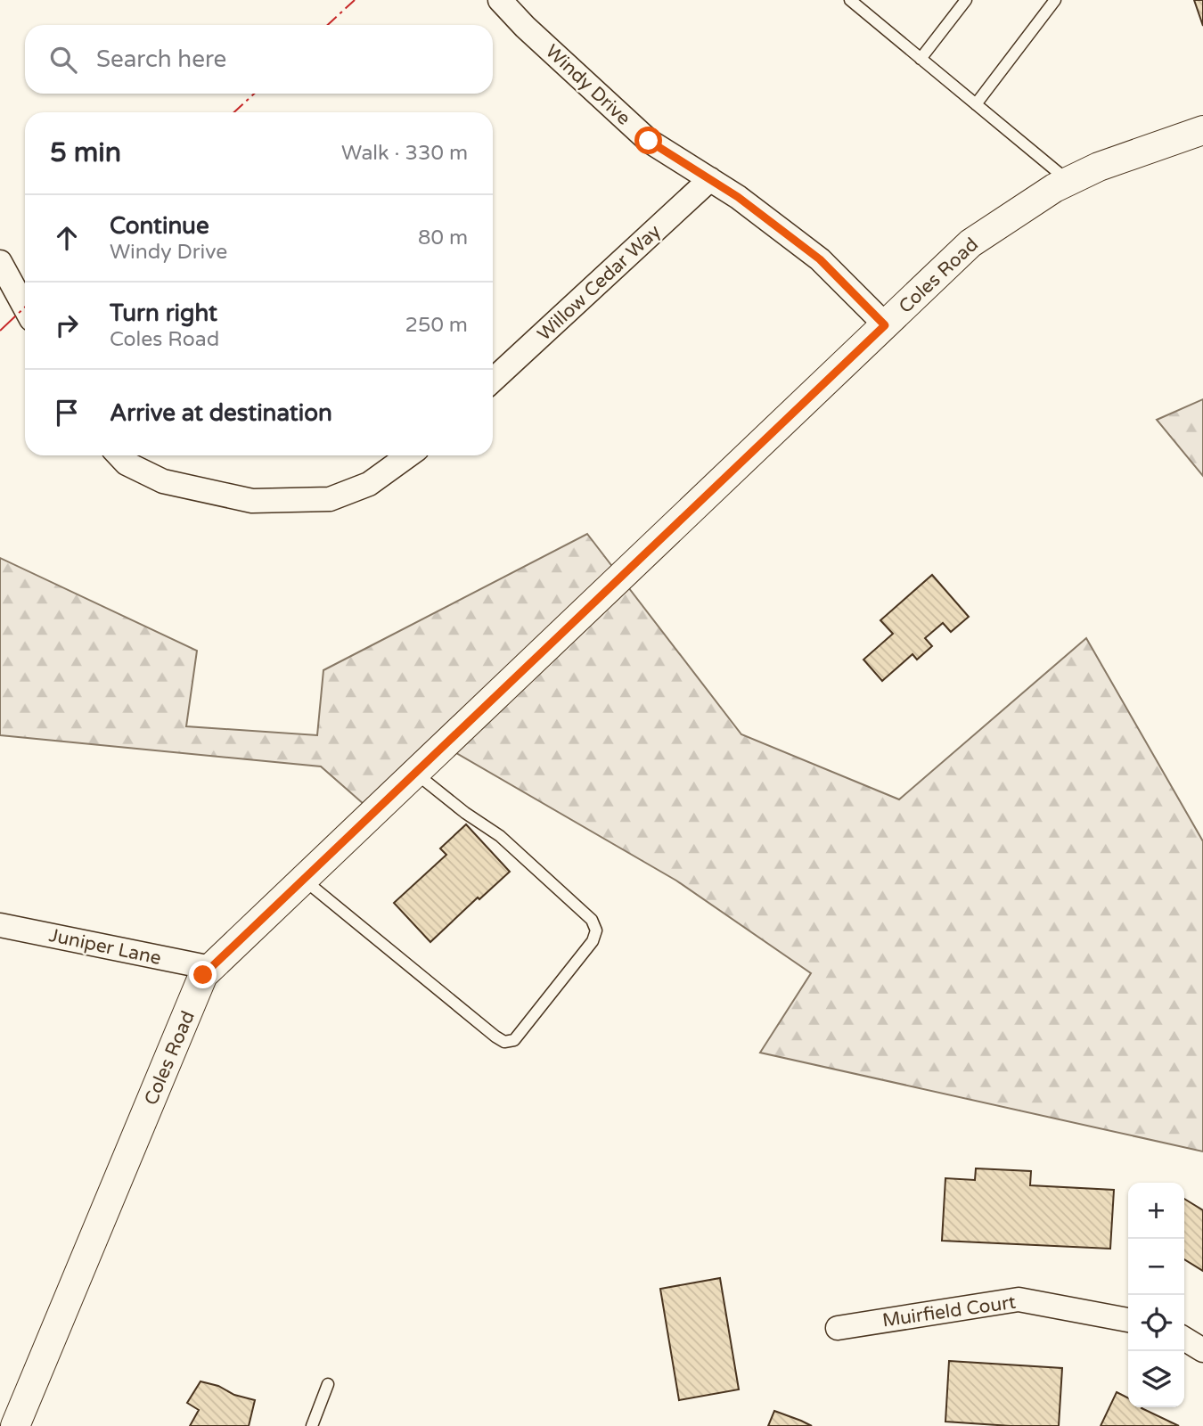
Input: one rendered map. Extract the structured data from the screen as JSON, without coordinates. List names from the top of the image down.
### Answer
{
  "streets": {
    "street": [
      "Windy Drive",
      "Coles Road",
      "Willow Cedar Way",
      "Juniper Lane",
      "Muirfield Court"
    ]
  },
  "crossings": [
    ["Windy Drive", "Coles Road"],
    ["Windy Drive", "Willow Cedar Way"],
    ["Coles Road", "Juniper Lane"]
  ],
  "page": {
    "search": "Search here",
    "heading": ["5 min", "Walk · 330 m"],
    "list": [
      ["Continue", "Windy Drive", "80 m"],
      ["Turn right", "Coles Road", "250 m"],
      "Arrive at destination"
    ],
    "map_buttons": ["+", "−"]
  }
}
